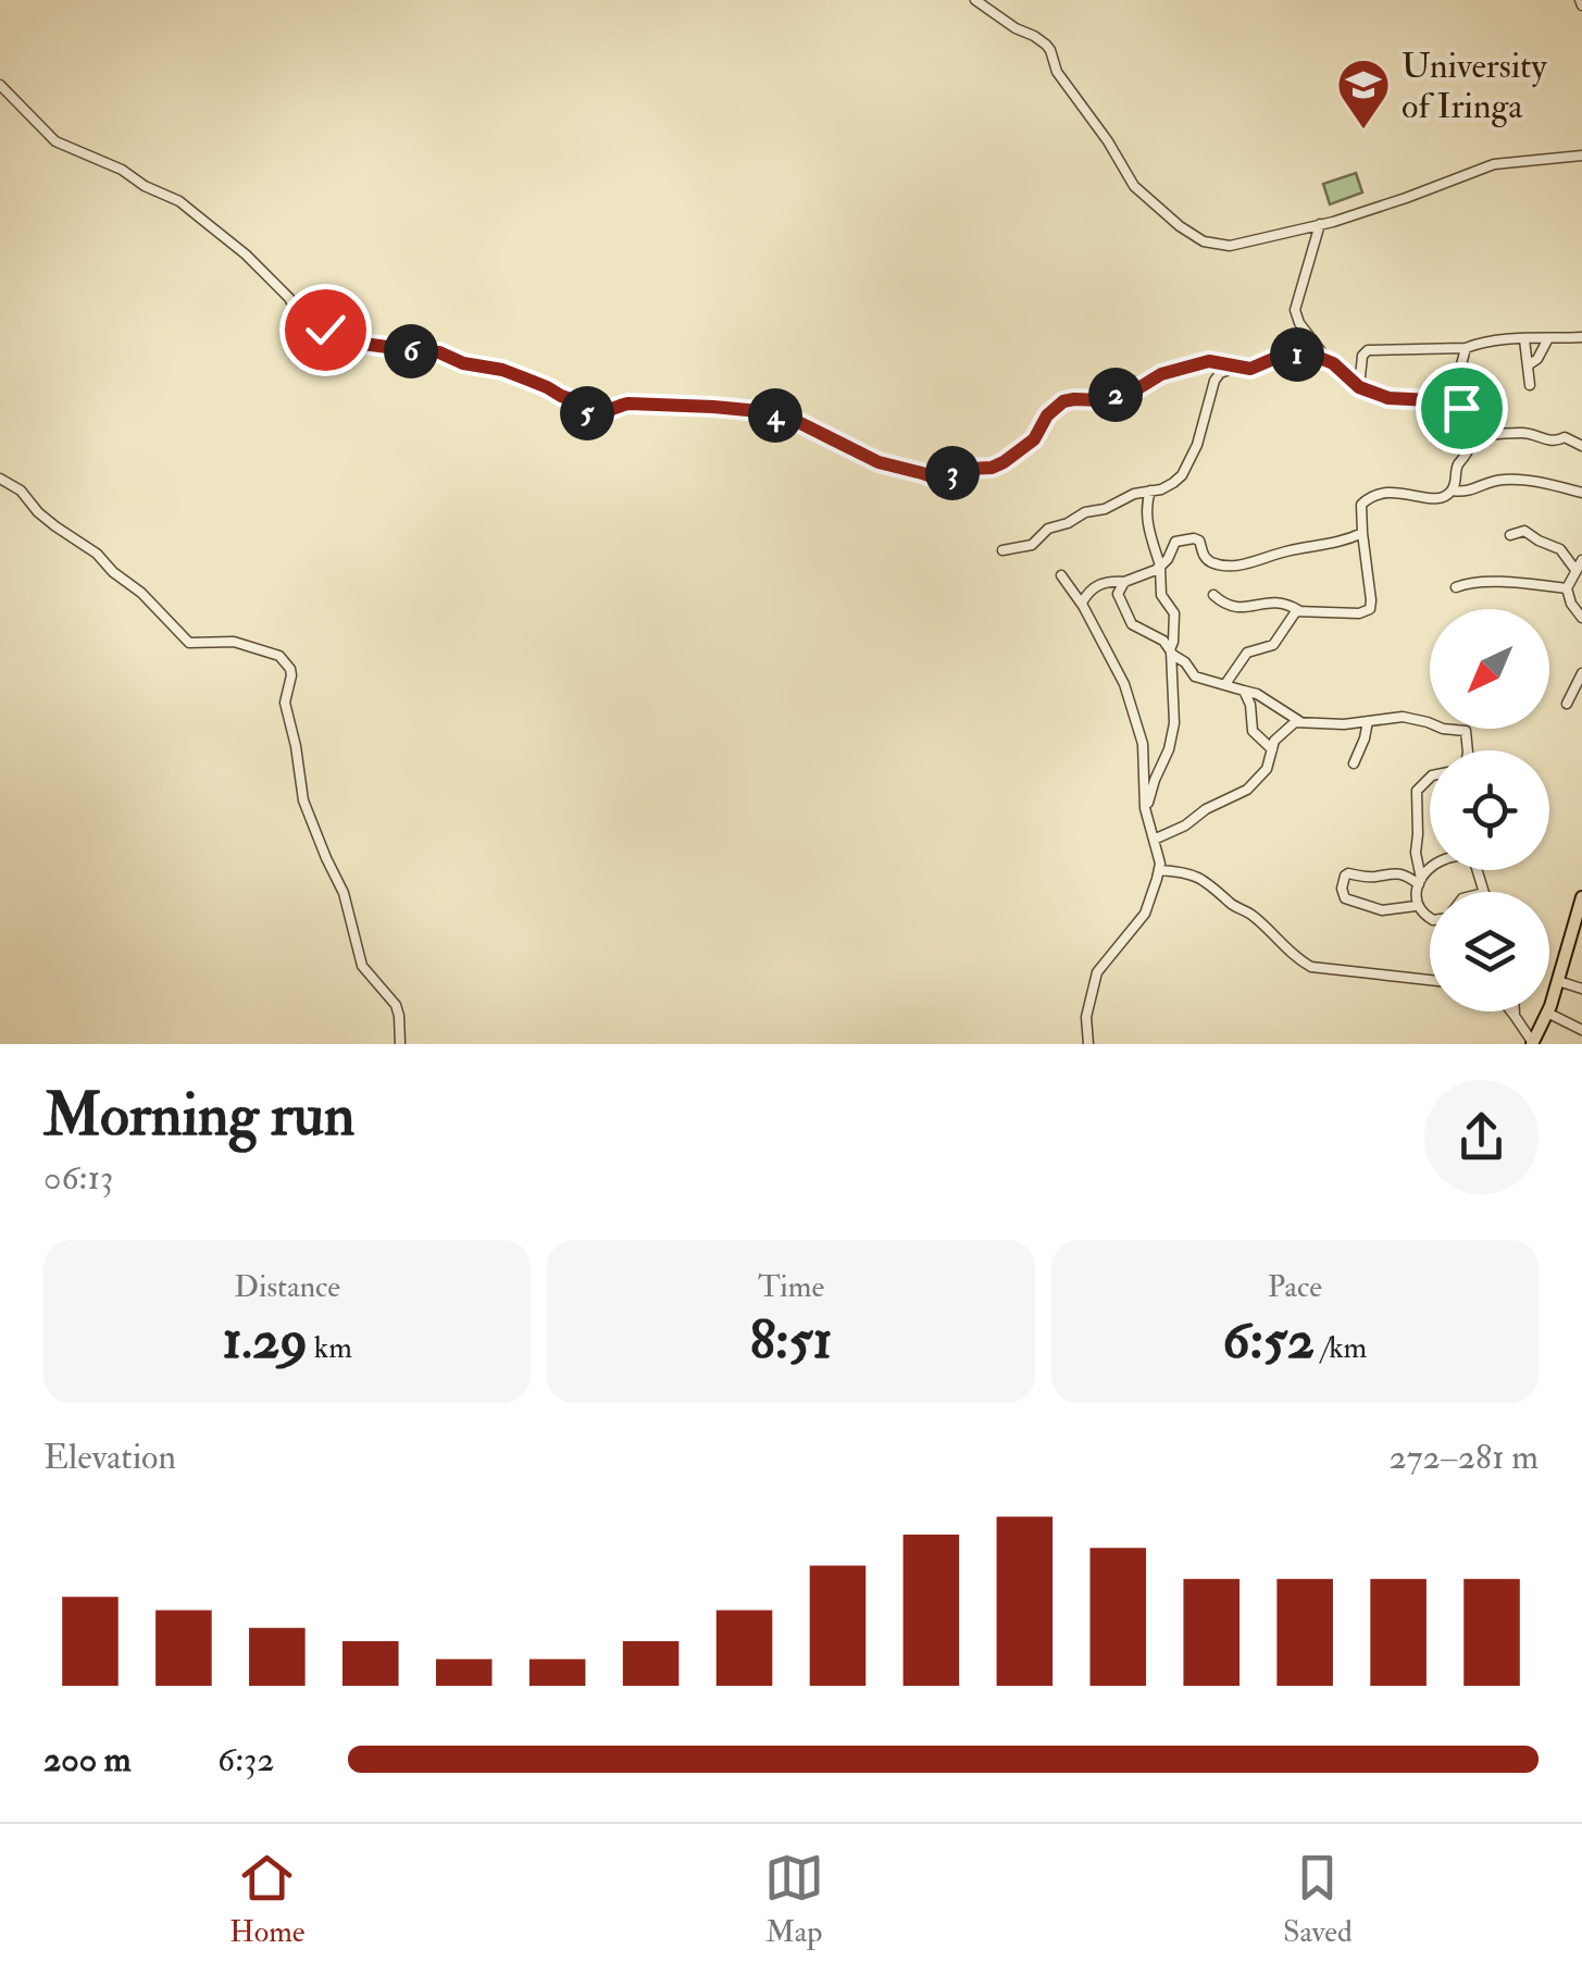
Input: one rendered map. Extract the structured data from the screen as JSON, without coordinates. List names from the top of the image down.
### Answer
{
  "places": {
    "school or university": ["University of Iringa"]
  },
  "north": "bottom left",
  "page": {
    "pins": [
      "6",
      "1",
      "2",
      "5",
      "4",
      "3"
    ],
    "heading": ["Morning run", "06:13"],
    "stats": [
      ["Distance", "1.29 km"],
      ["Time", "8:51"],
      ["Pace", "6:52 /km"]
    ],
    "chart": ["Elevation", "272–281 m"],
    "list": [
      {
        "name": "200 m",
        "note": "6:32"
      }
    ],
    "tabs": ["Home", "Map", "Saved"]
  }
}
